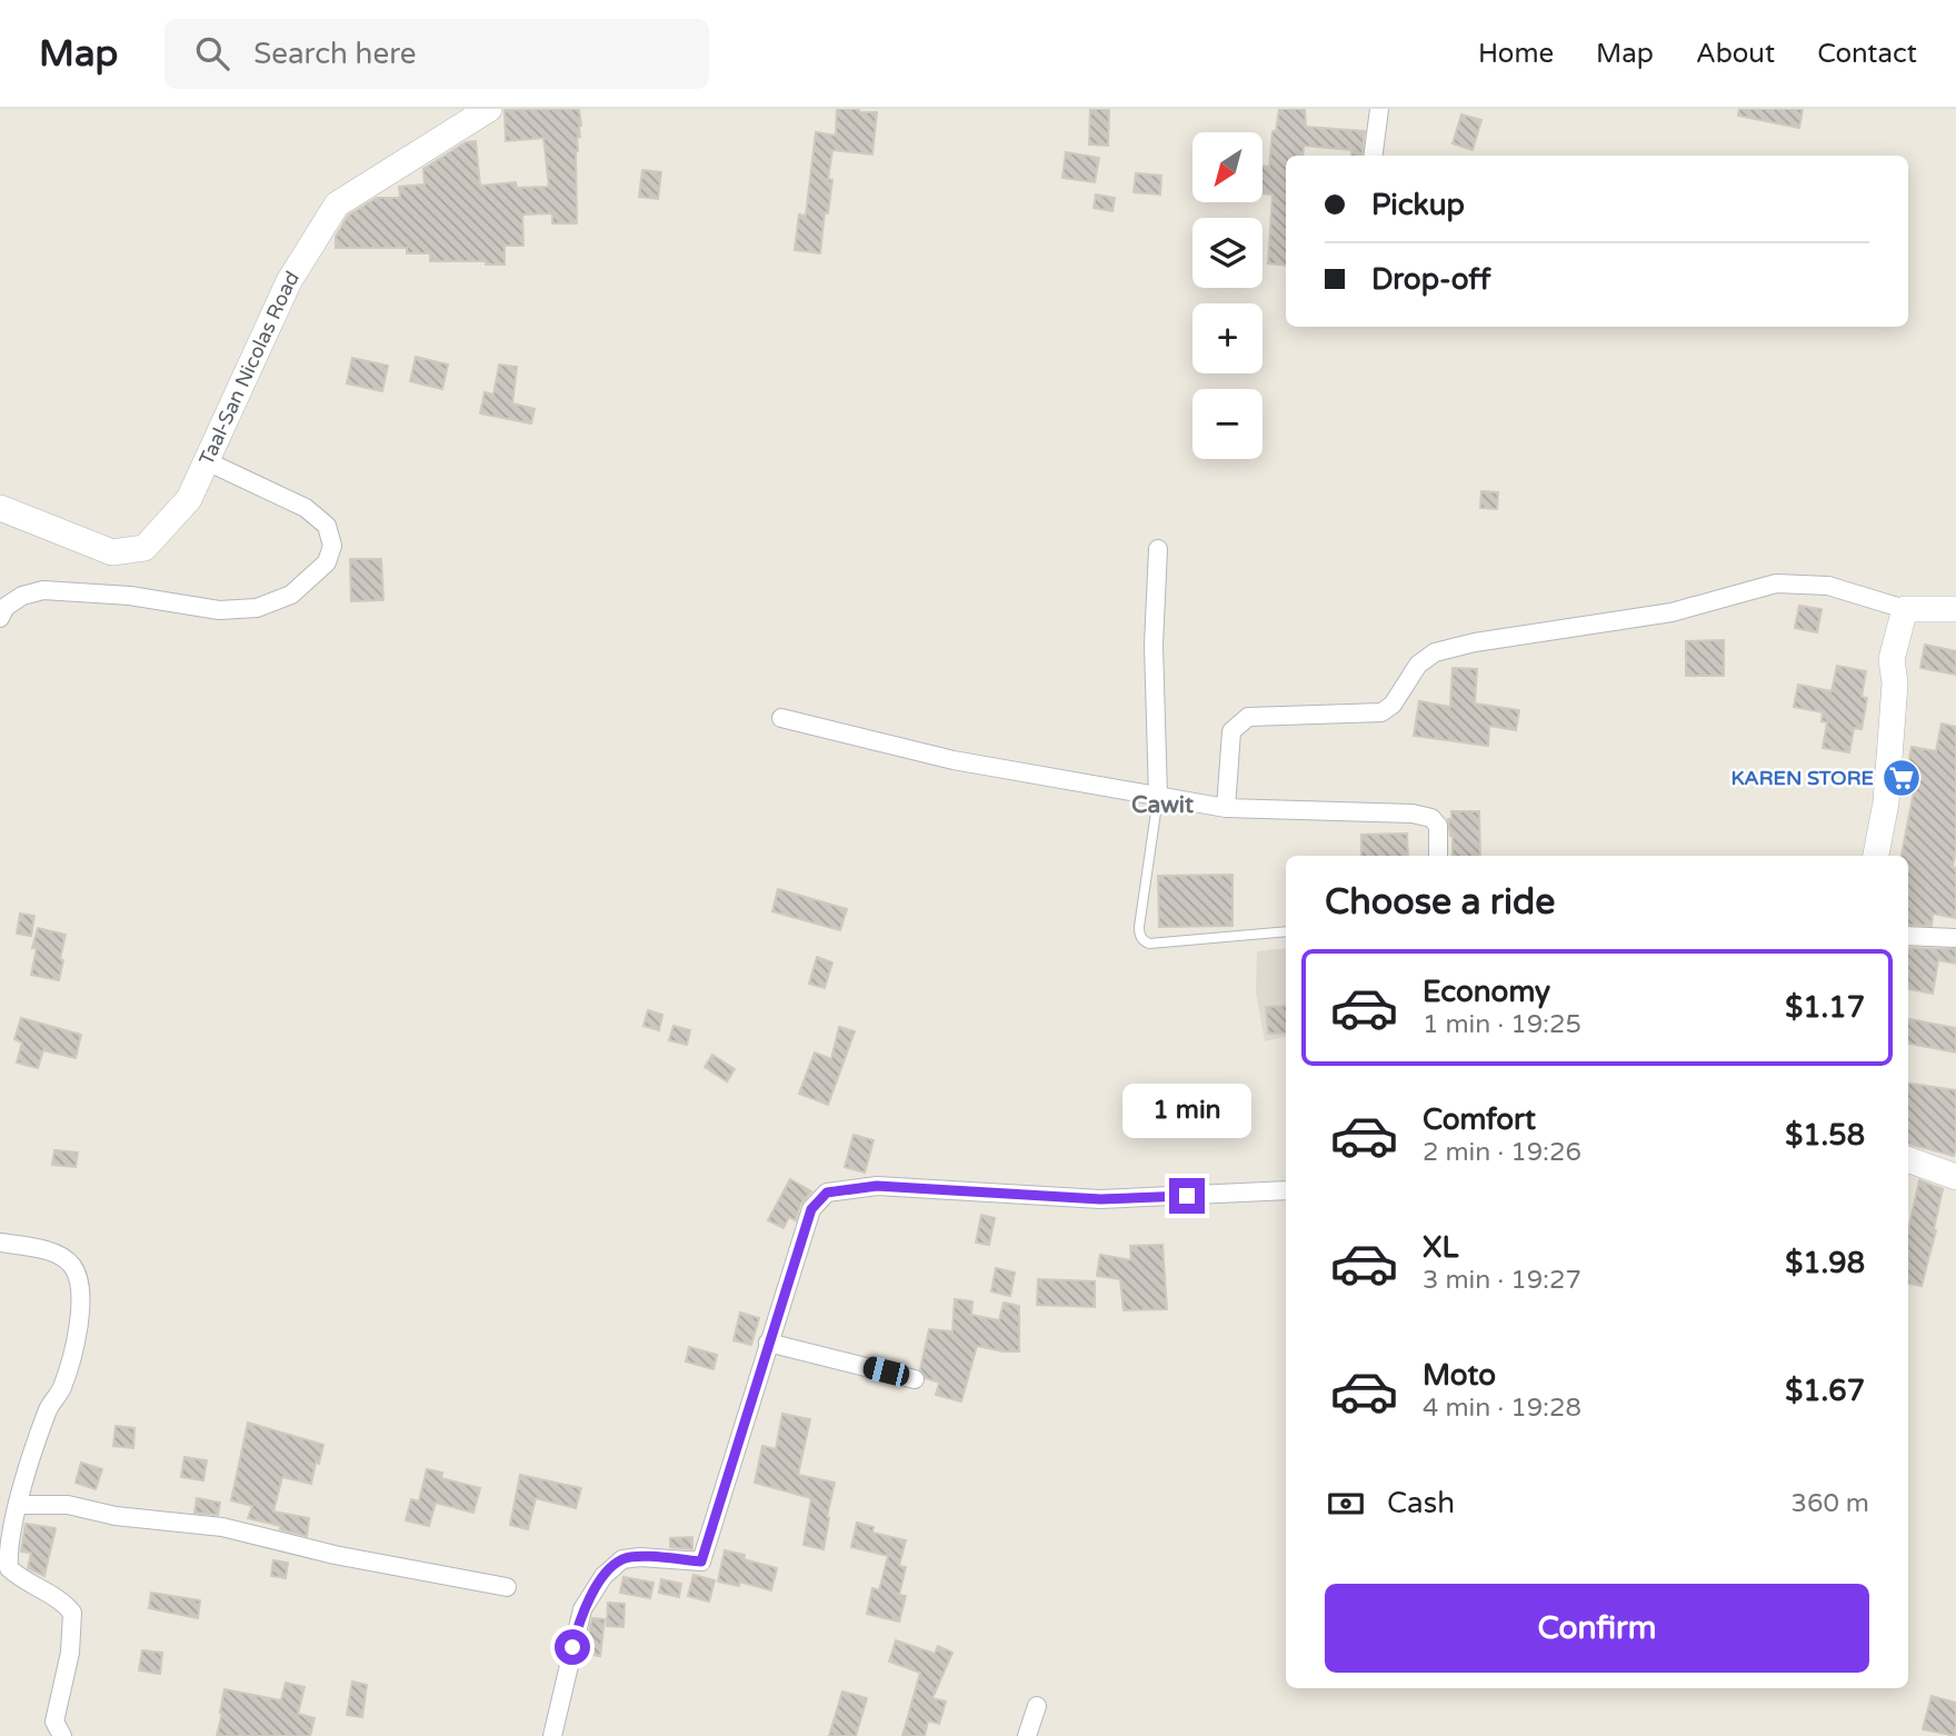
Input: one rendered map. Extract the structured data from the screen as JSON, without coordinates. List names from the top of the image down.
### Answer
{
  "streets": {
    "main road": ["Taal-San Nicolas Road"]
  },
  "districts": ["Cawit"],
  "places": {
    "supermarket": ["KAREN STORE"]
  },
  "north": "bottom left",
  "page": {
    "header": "Map",
    "search": "Search here",
    "nav": [
      "Home",
      "Map",
      "About",
      "Contact"
    ],
    "map_buttons": ["+", "−"],
    "banner": ["Pickup", "Drop-off"],
    "heading": "Choose a ride",
    "list": [
      {
        "name": "Economy",
        "note": "1 min · 19:25",
        "value": "$1.17"
      },
      {
        "name": "Comfort",
        "note": "2 min · 19:26",
        "value": "$1.58"
      },
      {
        "name": "XL",
        "note": "3 min · 19:27",
        "value": "$1.98"
      },
      {
        "name": "Moto",
        "note": "4 min · 19:28",
        "value": "$1.67"
      }
    ],
    "bubble": "1 min",
    "pay": ["Cash", "360 m"],
    "buttons": "Confirm"
  }
}
